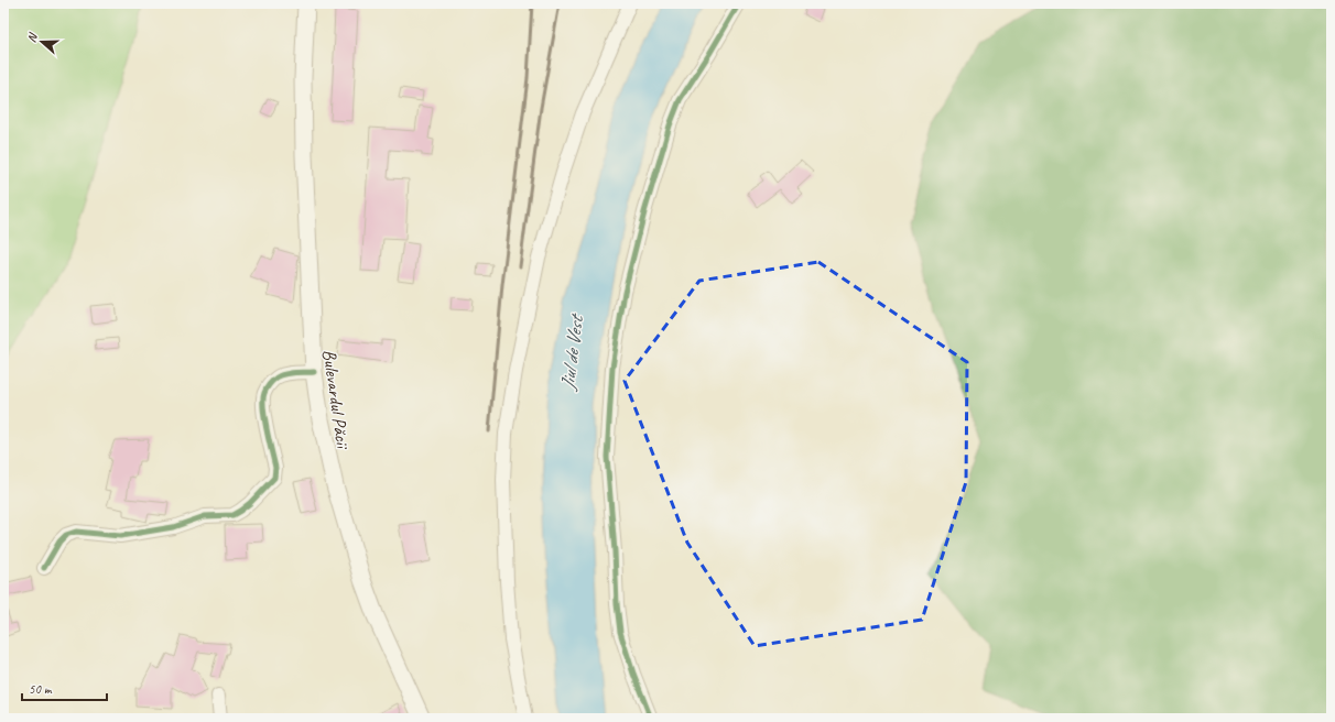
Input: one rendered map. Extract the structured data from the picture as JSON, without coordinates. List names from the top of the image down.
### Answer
{
  "streets": {
    "main road": ["Bulevardul Păcii"]
  },
  "water": ["Jiul de Vest"],
  "scale_bar": "50 m",
  "north": "left"
}
